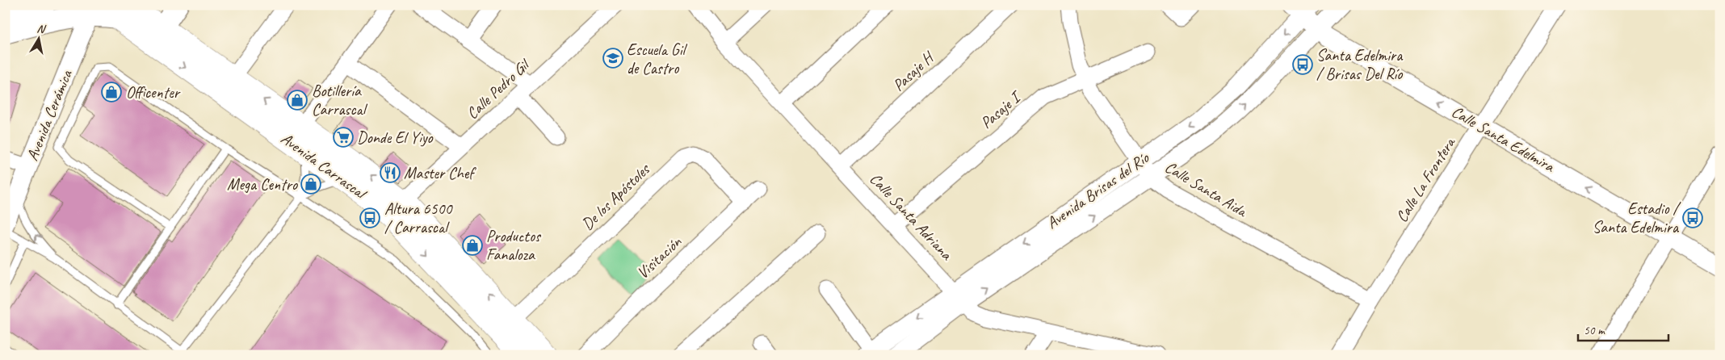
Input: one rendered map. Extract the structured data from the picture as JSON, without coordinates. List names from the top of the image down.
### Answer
{
  "streets": {
    "main road": ["Avenida Carrascal"],
    "street": [
      "Pasaje H",
      "Calle Pedro Gil",
      "Pasaje I",
      "Avenida Cerámica",
      "Calle Santa Edelmira",
      "Calle La Frontera",
      "Calle Santa Aida",
      "Avenida Brisas del Río",
      "De los Apóstoles",
      "Calle Santa Adriana",
      "Visitación"
    ]
  },
  "crossings": [
    ["Pasaje H", "Calle Santa Adriana"],
    ["Calle Pedro Gil", "Avenida Carrascal"],
    ["Pasaje I", "Calle Santa Aida"],
    ["Pasaje I", "Calle Santa Adriana"],
    ["Avenida Cerámica", "Avenida Carrascal"],
    ["Calle Santa Edelmira", "Calle La Frontera"],
    ["Calle Santa Edelmira", "Avenida Brisas del Río"],
    ["Avenida Carrascal", "De los Apóstoles"],
    ["Calle La Frontera", "Calle Santa Aida"],
    ["Calle Santa Aida", "Avenida Brisas del Río"],
    ["Avenida Brisas del Río", "Calle Santa Adriana"],
    ["De los Apóstoles", "Visitación"]
  ],
  "one_way": ["Calle Santa Edelmira"],
  "places": {
    "school or university": ["Escuela Gil de Castro"],
    "bus stop": ["Santa Edelmira / Brisas Del Río", "Altura 6500 / Carrascal", "Estadio / Santa Edelmira"],
    "shop": [
      "Officenter",
      "Botillería Carrascal",
      "Mega Centro",
      "Productos Fanaloza"
    ],
    "supermarket": ["Donde El Yiyo"],
    "restaurant": ["Master Chef"]
  },
  "scale_bar": "50 m",
  "north": "top"
}
